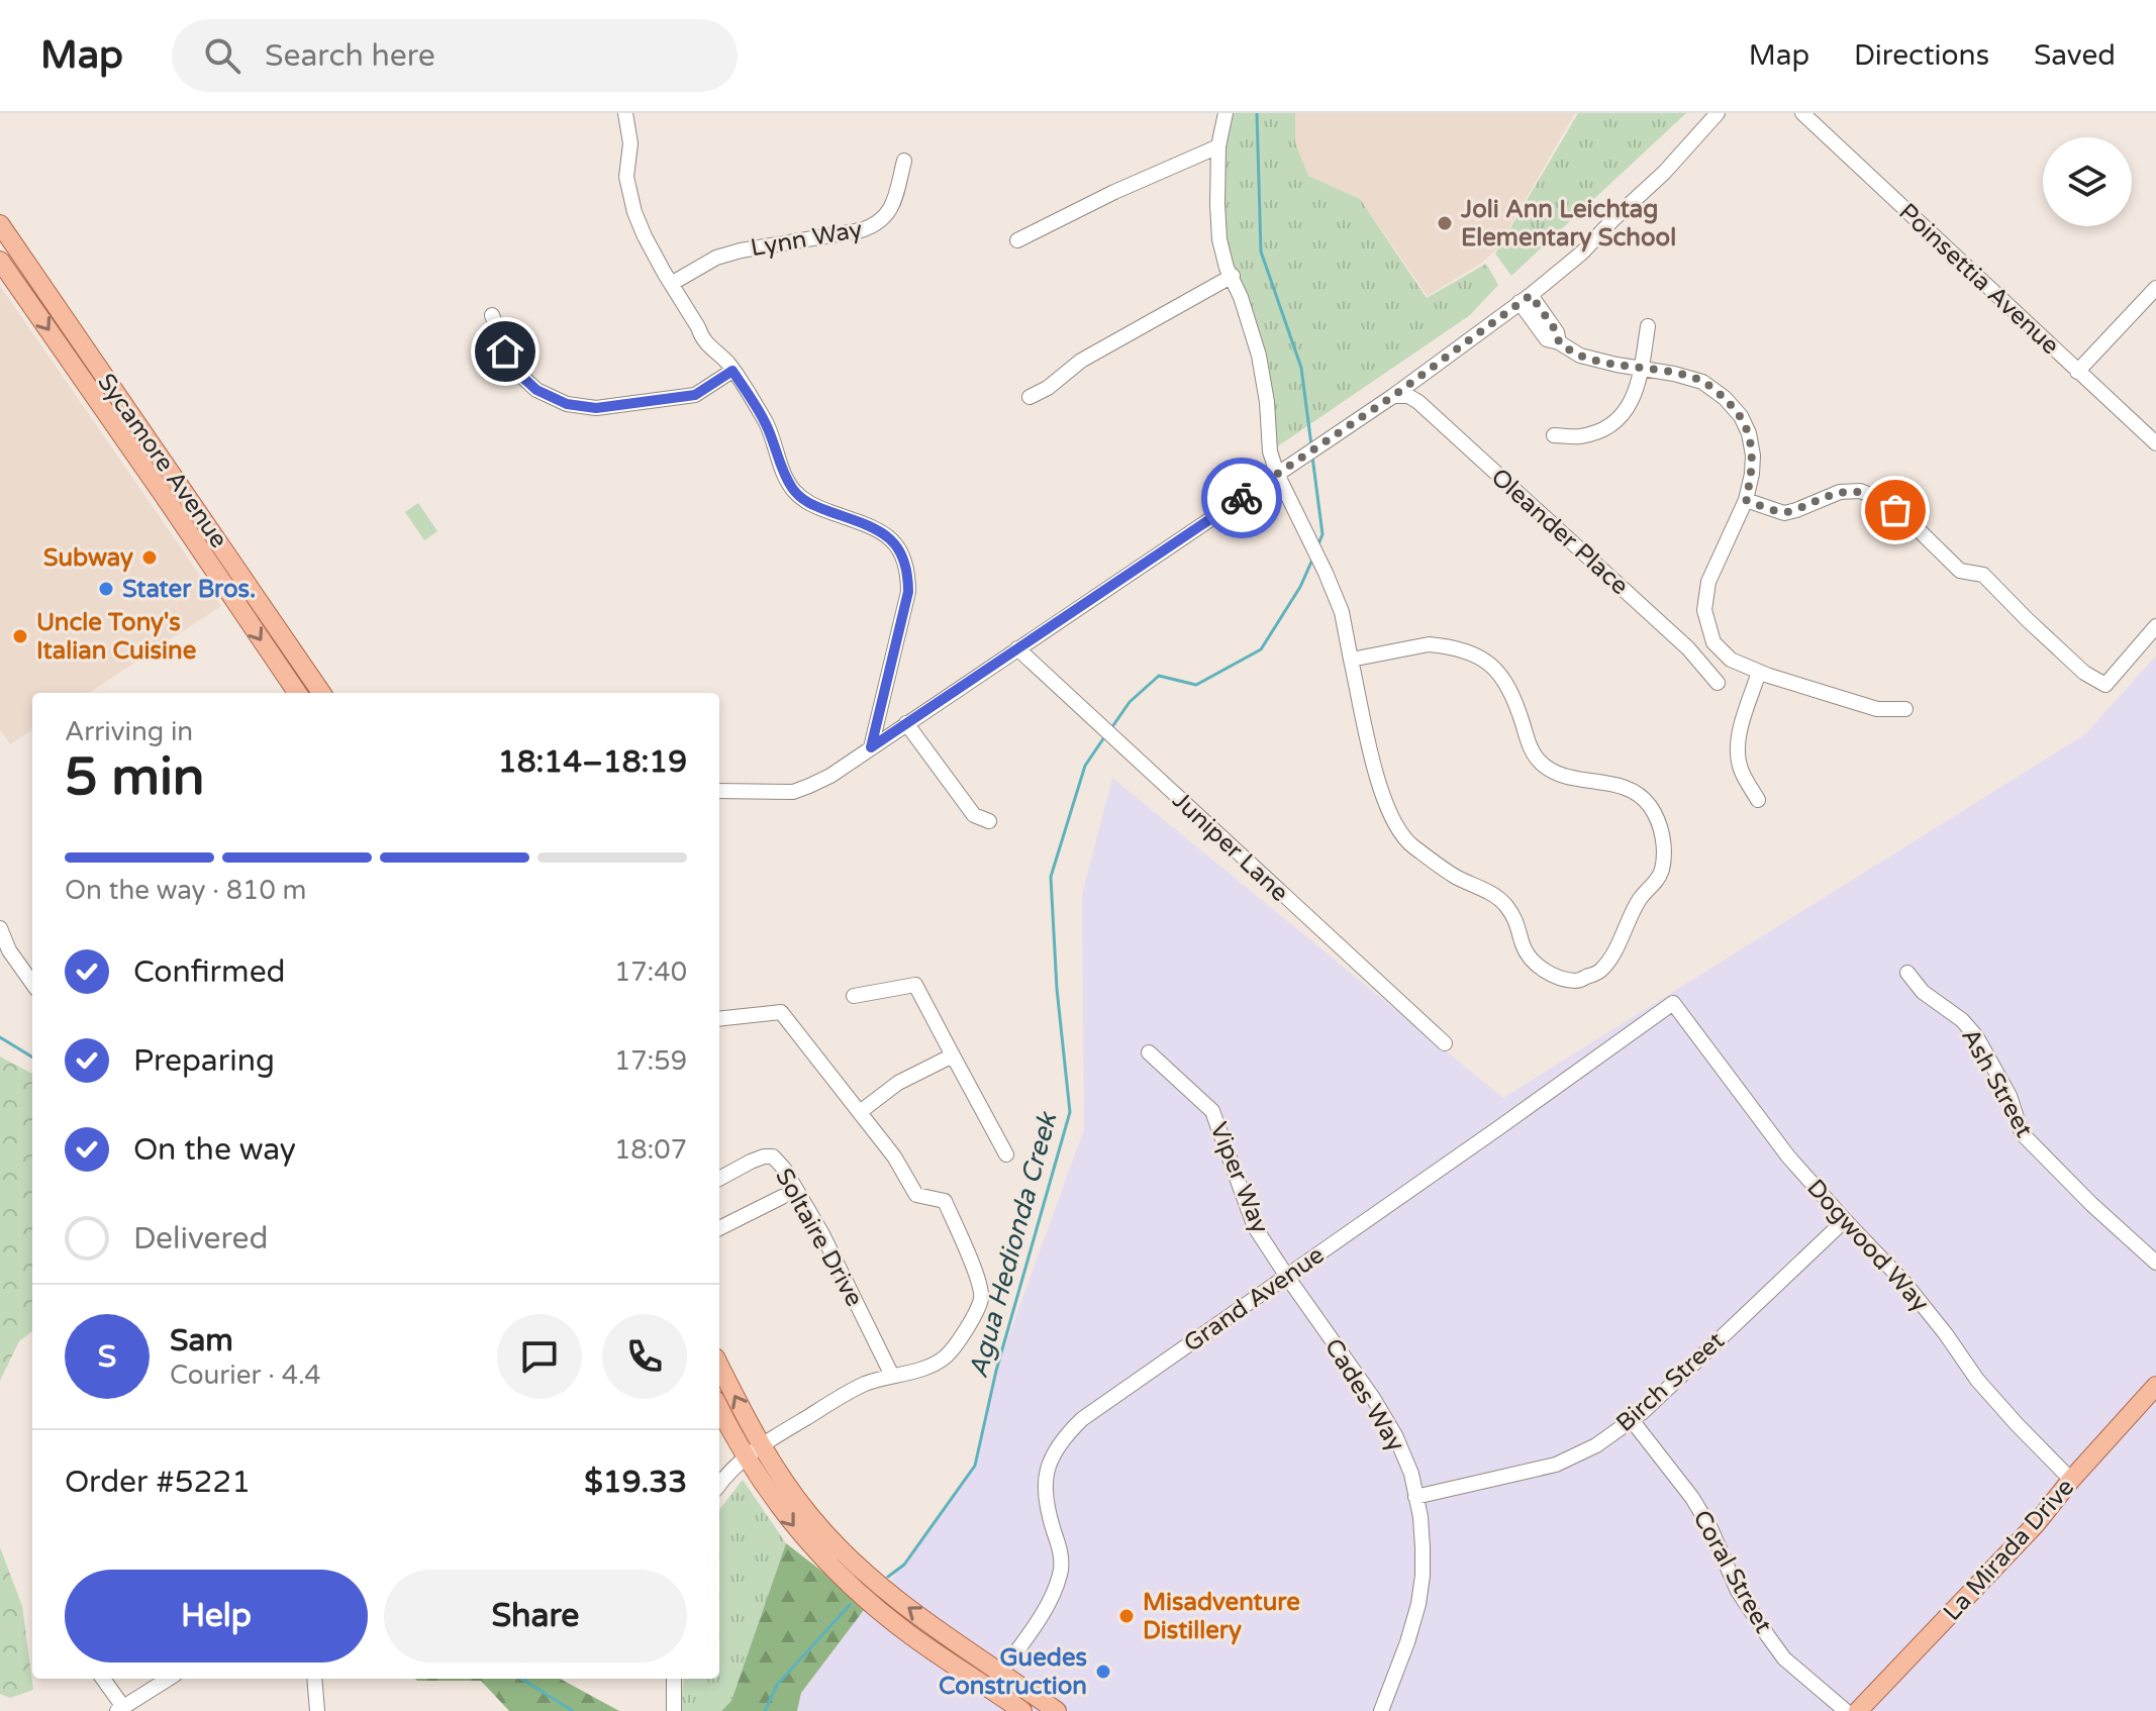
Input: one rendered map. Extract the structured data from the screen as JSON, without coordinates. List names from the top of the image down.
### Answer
{
  "streets": {
    "main road": ["Sycamore Avenue", "La Mirada Drive"],
    "street": [
      "Lynn Way",
      "Poinsettia Avenue",
      "Oleander Place",
      "Juniper Lane",
      "Ash Street",
      "Viper Way",
      "Soltaire Drive",
      "Dogwood Way",
      "Grand Avenue",
      "Birch Street",
      "Cades Way",
      "Coral Street"
    ]
  },
  "crossings": [
    ["Viper Way", "Grand Avenue"],
    ["Viper Way", "Cades Way"],
    ["Dogwood Way", "Grand Avenue"],
    ["Dogwood Way", "Birch Street"],
    ["Dogwood Way", "La Mirada Drive"],
    ["Grand Avenue", "Cades Way"],
    ["Birch Street", "Cades Way"],
    ["Birch Street", "Coral Street"]
  ],
  "water": ["Agua Hedionda Creek"],
  "places": [
    "Joli Ann Leichtag Elementary School",
    "Subway",
    "Stater Bros.",
    "Uncle Tony's Italian Cuisine",
    "Misadventure Distillery",
    "Guedes Construction"
  ],
  "page": {
    "header": "Map",
    "search": "Search here",
    "nav": ["Map", "Directions", "Saved"],
    "heading": ["5 min", "Arriving in", "18:14–18:19"],
    "panel": [
      "Sam",
      "Courier · 4.4",
      "Order #5221",
      "$19.33"
    ],
    "bar": "On the way · 810 m",
    "list": [
      ["Confirmed", "17:40"],
      ["Preparing", "17:59"],
      ["On the way", "18:07"],
      "Delivered"
    ],
    "round": "S",
    "buttons": ["Help", "Share"]
  }
}
